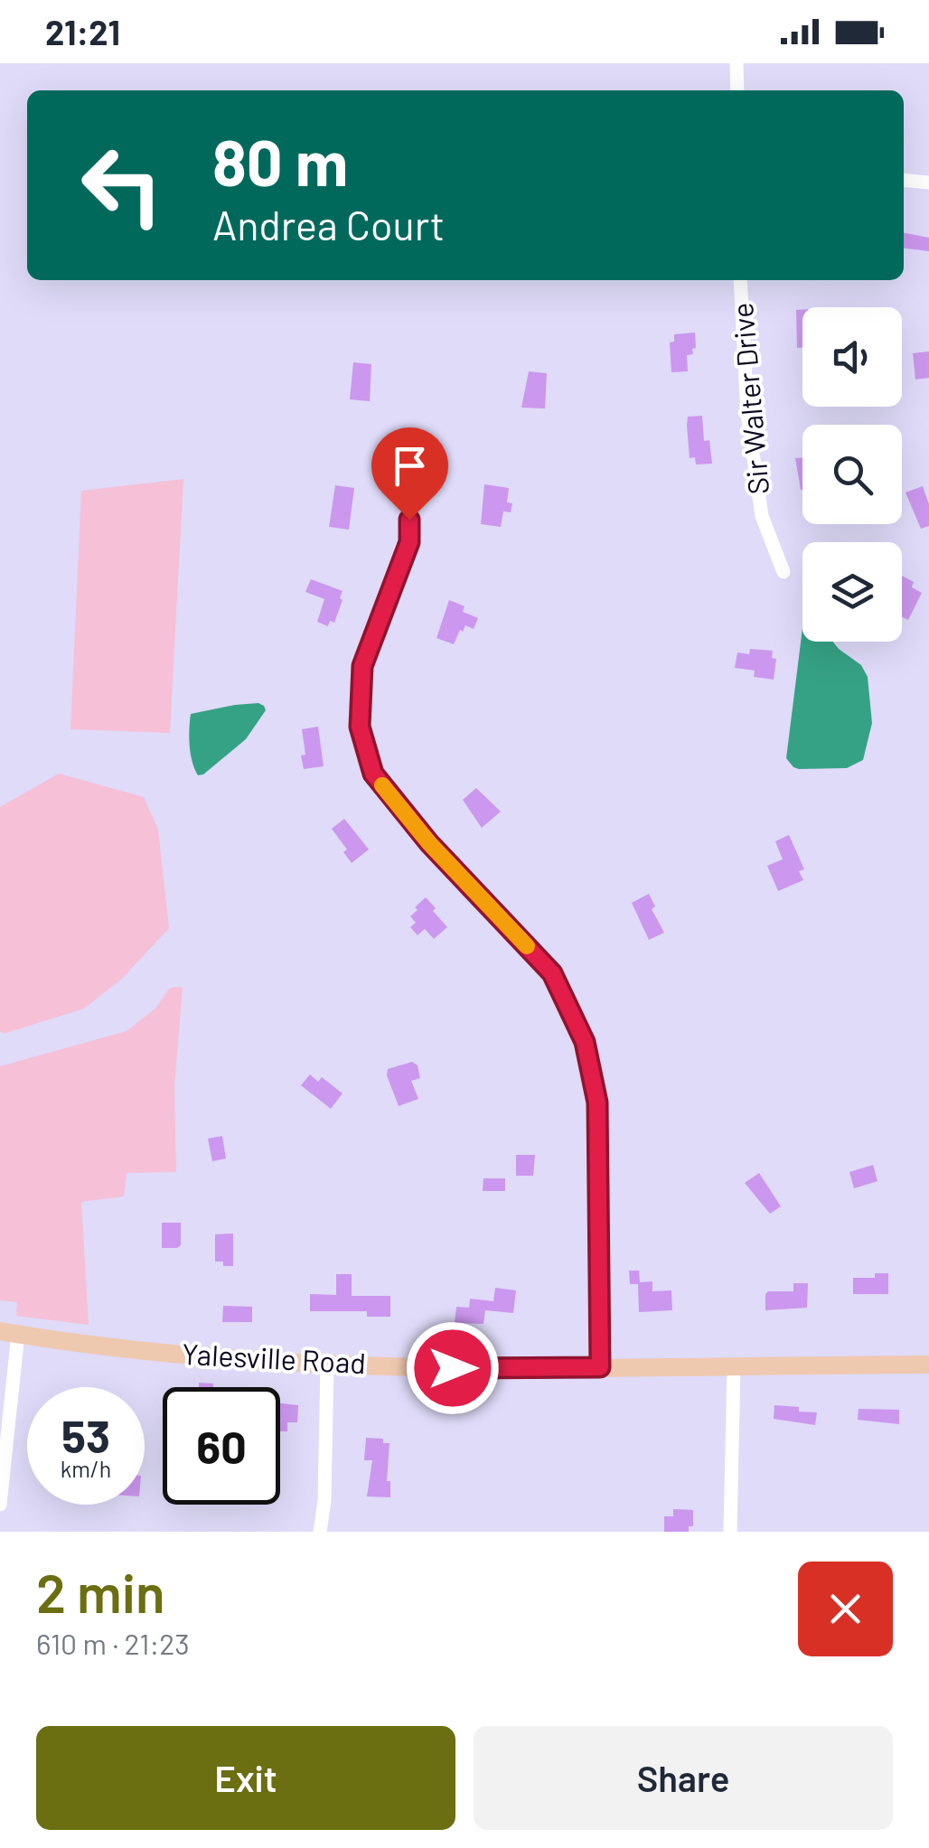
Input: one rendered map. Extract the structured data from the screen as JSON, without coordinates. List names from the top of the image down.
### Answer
{
  "streets": {
    "main road": ["Yalesville Road"],
    "street": ["Sir Walter Drive"]
  },
  "page": {
    "status": "21:21",
    "turn": ["80 m", "Andrea Court"],
    "speed": "53 km/h",
    "limit": "60",
    "heading": ["2 min", "610 m · 21:23"],
    "buttons": ["Exit", "Share"]
  }
}
